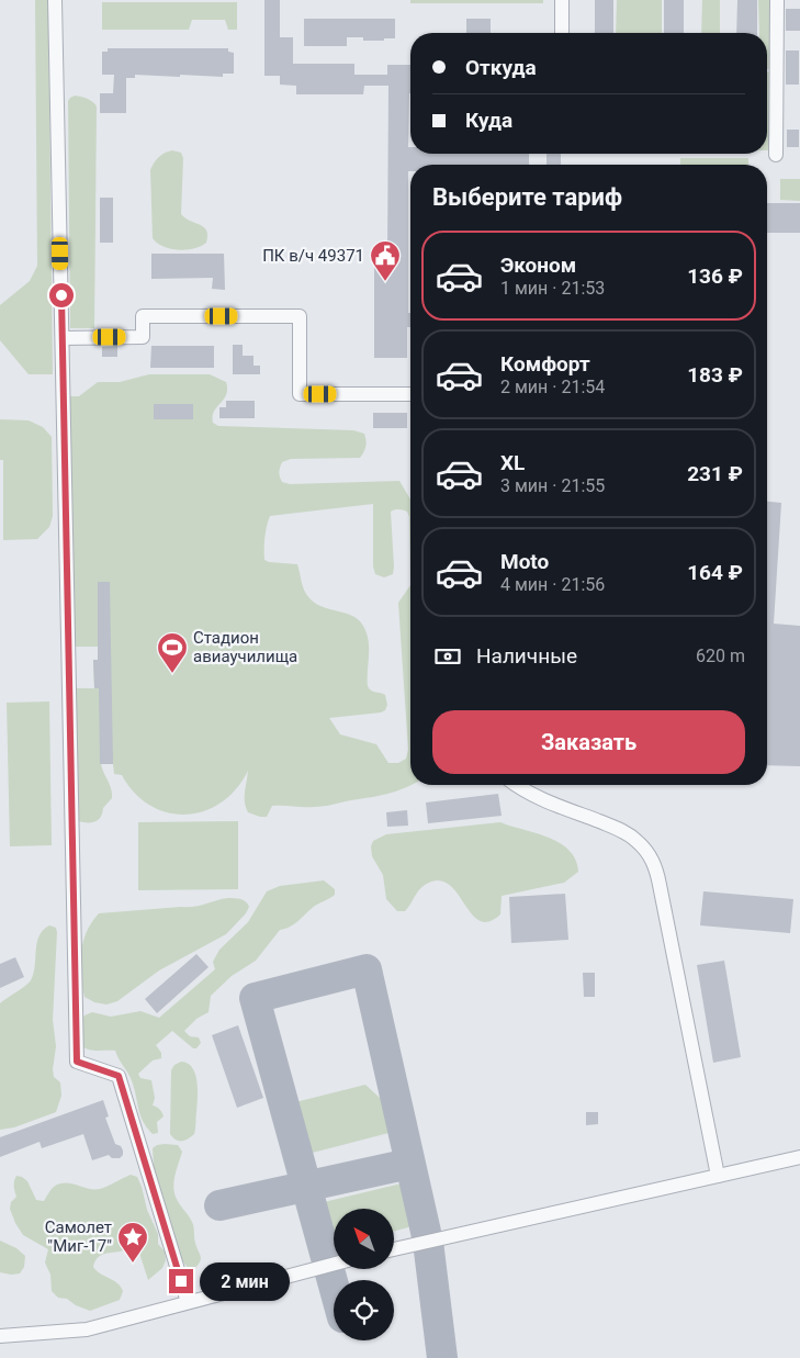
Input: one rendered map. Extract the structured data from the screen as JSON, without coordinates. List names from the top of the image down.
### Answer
{
  "places": {
    "public building": ["ПК в/ч 49371"],
    "sports": ["Стадион авиаучилища"],
    "place": ["Самолет \"Миг-17\""]
  },
  "north": "top left",
  "page": {
    "banner": ["Откуда", "Куда"],
    "heading": "Выберите тариф",
    "list": [
      {
        "name": "Эконом",
        "note": "1 мин · 21:53",
        "value": "136 ₽"
      },
      {
        "name": "Комфорт",
        "note": "2 мин · 21:54",
        "value": "183 ₽"
      },
      {
        "name": "XL",
        "note": "3 мин · 21:55",
        "value": "231 ₽"
      },
      {
        "name": "Moto",
        "note": "4 мин · 21:56",
        "value": "164 ₽"
      }
    ],
    "pay": ["Наличные", "620 m"],
    "buttons": "Заказать",
    "bubble": "2 мин"
  }
}
